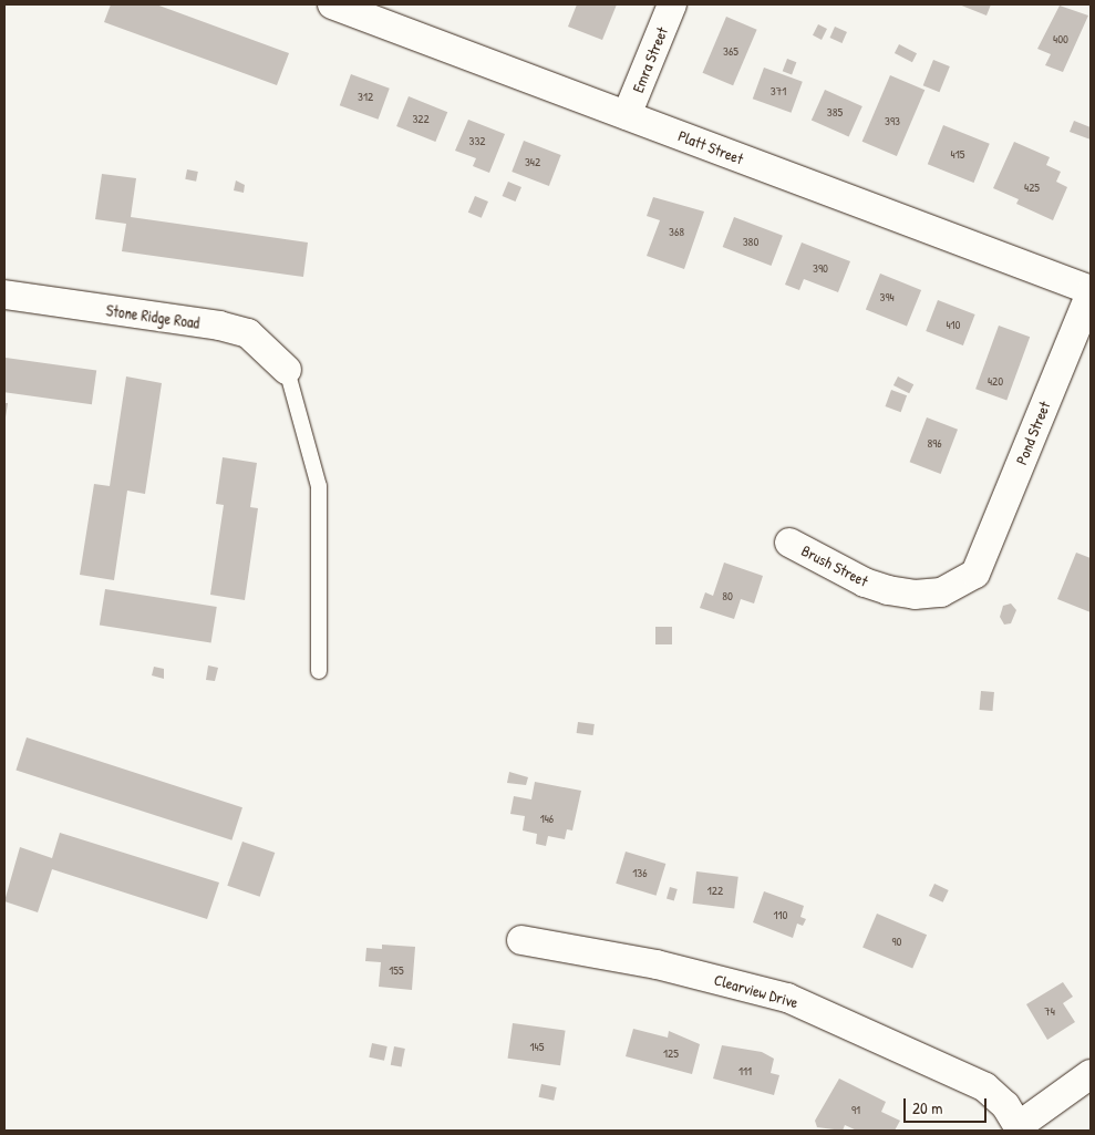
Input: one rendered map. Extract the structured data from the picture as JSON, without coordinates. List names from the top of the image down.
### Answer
{
  "streets": {
    "street": [
      "Emra Street",
      "Platt Street",
      "Stone Ridge Road",
      "Pond Street",
      "Brush Street",
      "Clearview Drive"
    ]
  },
  "crossings": [
    ["Emra Street", "Platt Street"],
    ["Platt Street", "Pond Street"],
    ["Pond Street", "Brush Street"]
  ],
  "house_numbers": [
    "400",
    "365",
    "371",
    "312",
    "385",
    "322",
    "393",
    "332",
    "415",
    "342",
    "425",
    "368",
    "380",
    "390",
    "394",
    "410",
    "420",
    "896",
    "80",
    "146",
    "136",
    "122",
    "110",
    "90",
    "155",
    "74",
    "145",
    "125",
    "111",
    "91"
  ],
  "scale_bar": "20 m"
}
